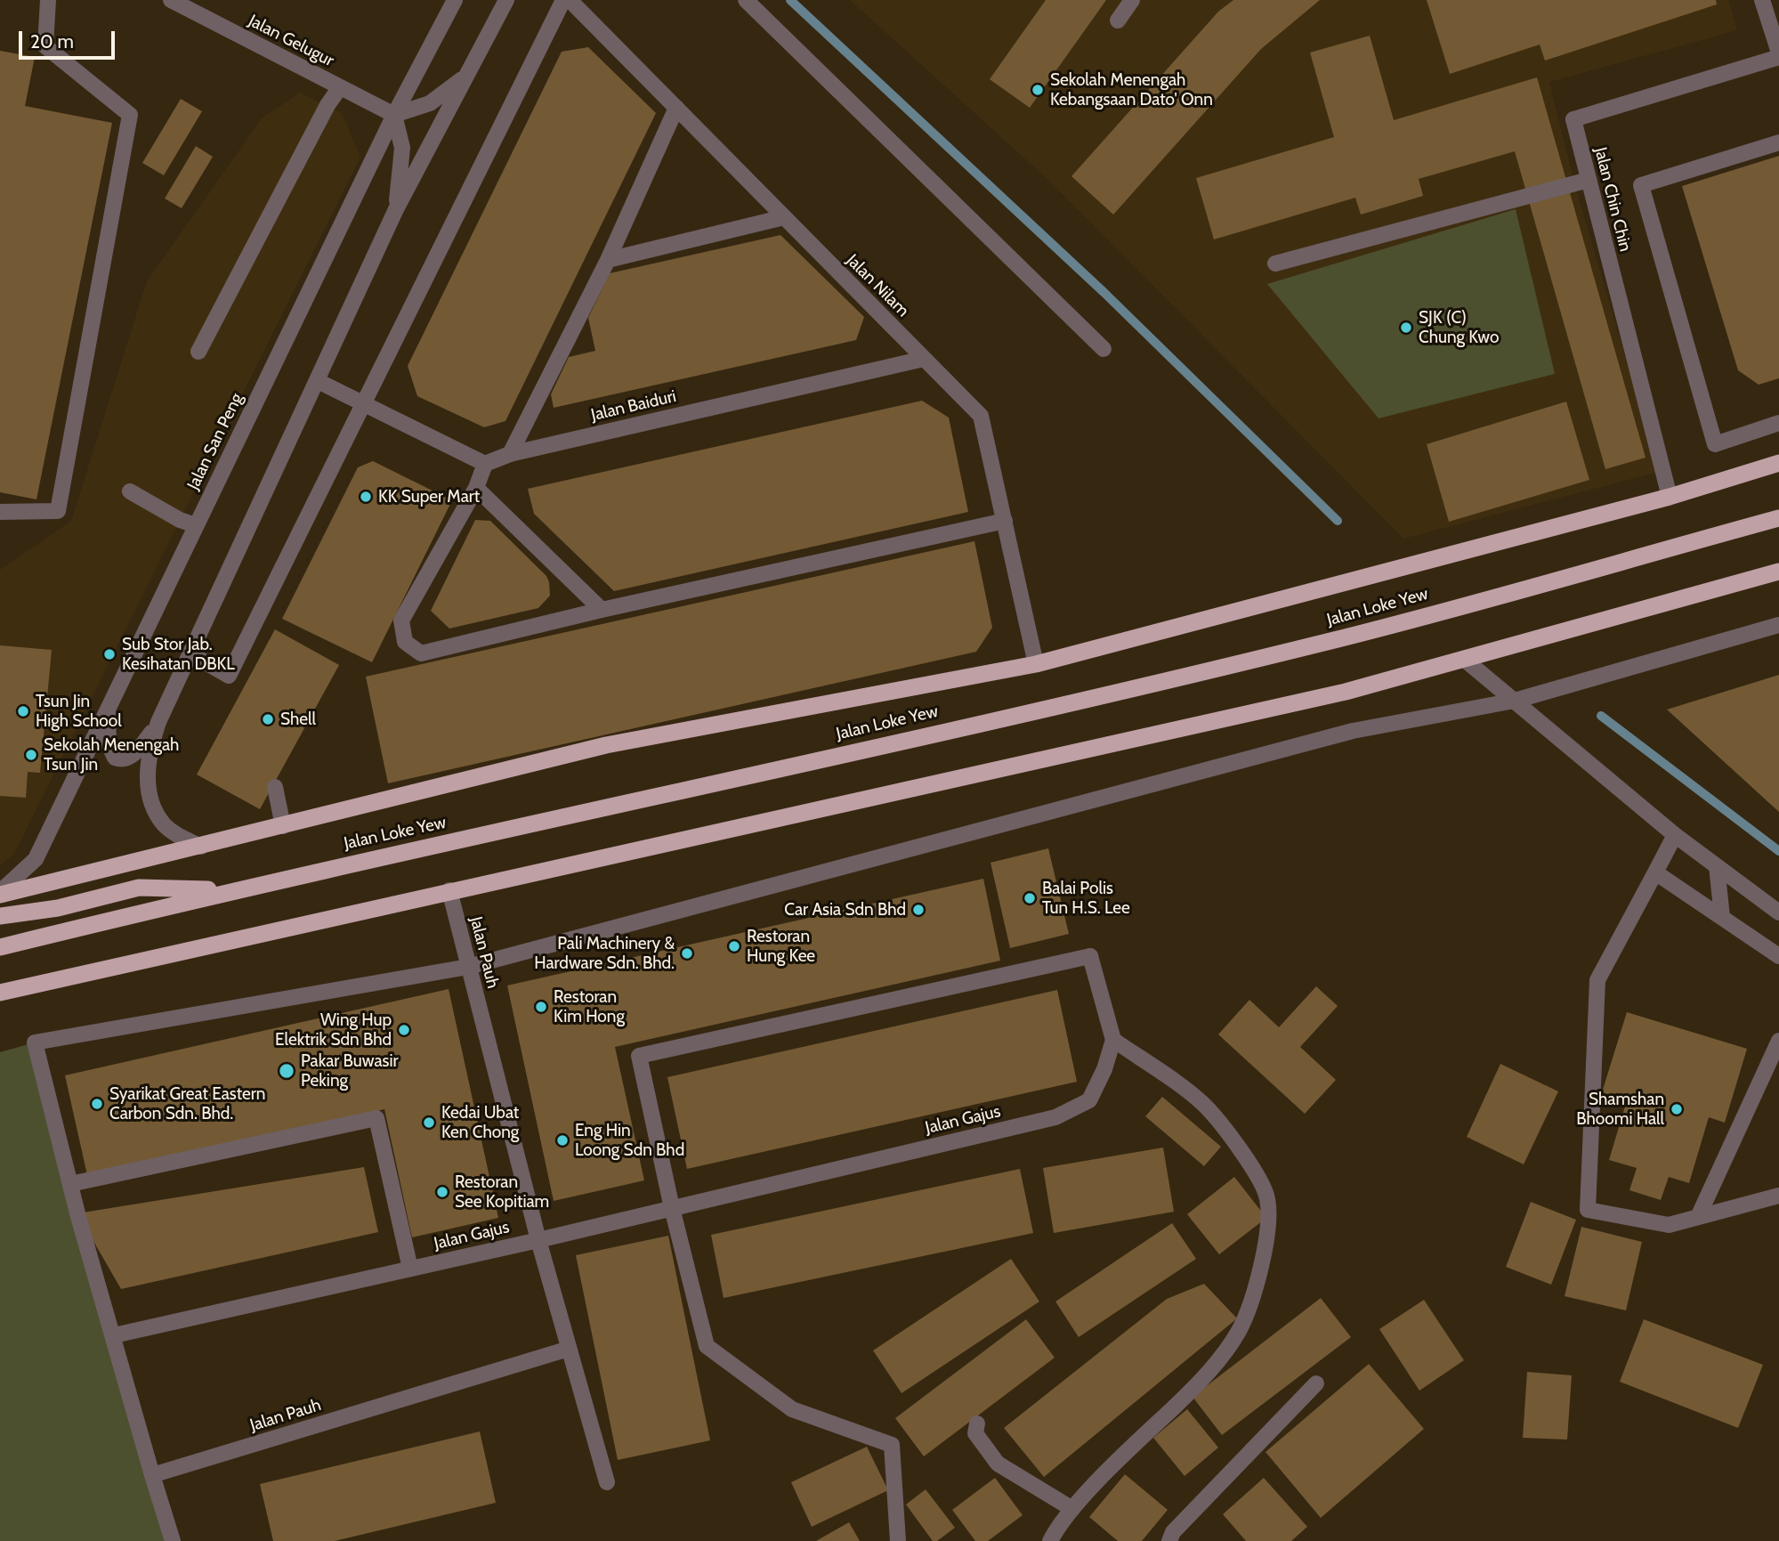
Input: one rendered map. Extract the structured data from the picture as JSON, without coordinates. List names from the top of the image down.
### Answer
{
  "streets": {
    "highway": ["Jalan Loke Yew"],
    "street": [
      "Jalan Gelugur",
      "Jalan Chin Chin",
      "Jalan Nilam",
      "Jalan Baiduri",
      "Jalan San Peng",
      "Jalan Pauh",
      "Jalan Gajus"
    ]
  },
  "crossings": [
    ["Jalan Gelugur", "Jalan San Peng"],
    ["Jalan Nilam", "Jalan Baiduri"],
    ["Jalan Pauh", "Jalan Gajus"]
  ],
  "places": [
    "Sekolah Menengah Kebangsaan Dato' Onn",
    "SJK (C) Chung Kwo",
    "KK Super Mart",
    "Sub Stor Jab. Kesihatan DBKL",
    "Tsun Jin High School",
    "Shell",
    "Sekolah Menengah Tsun Jin",
    "Balai Polis Tun H.S. Lee",
    "Car Asia Sdn Bhd",
    "Restoran Hung Kee",
    "Pali Machinery & Hardware Sdn. Bhd.",
    "Restoran Kim Hong",
    "Wing Hup Elektrik Sdn Bhd",
    "Pakar Buwasir Peking",
    "Syarikat Great Eastern Carbon Sdn. Bhd.",
    "Shamshan Bhoomi Hall",
    "Kedai Ubat Ken Chong",
    "Eng Hin Loong Sdn Bhd",
    "Restoran See Kopitiam"
  ],
  "scale_bar": "20 m"
}
